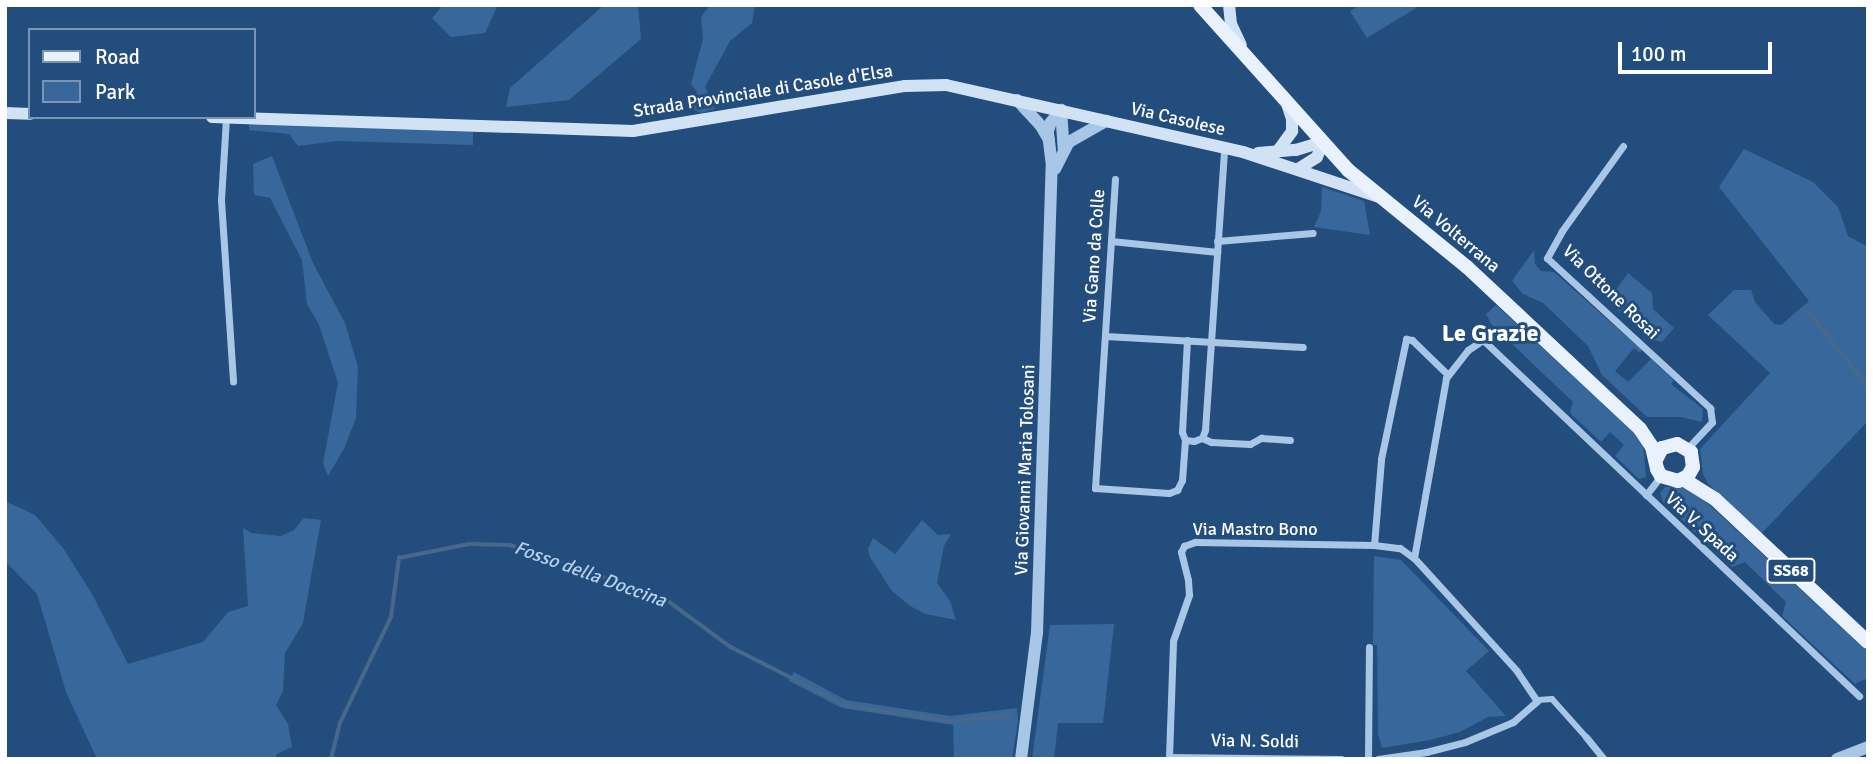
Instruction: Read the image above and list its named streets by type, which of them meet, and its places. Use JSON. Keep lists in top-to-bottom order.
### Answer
{
  "streets": {
    "main road": [
      "Strada Provinciale di Casole d'Elsa",
      "Via Casolese",
      "Via Volterrana",
      "SS68"
    ],
    "street": [
      "Via Gano da Colle",
      "Via Ottone Rosai",
      "Via Giovanni Maria Tolosani",
      "Via V. Spada",
      "Via Mastro Bono",
      "Via N. Soldi"
    ]
  },
  "crossings": [
    ["Strada Provinciale di Casole d'Elsa", "Via Casolese"],
    ["Strada Provinciale di Casole d'Elsa", "Via Giovanni Maria Tolosani"],
    ["Via Casolese", "Via Volterrana"],
    ["Via Volterrana", "Via Ottone Rosai"],
    ["Via Volterrana", "Via V. Spada"],
    ["Via Volterrana", "SS68"],
    ["Via Ottone Rosai", "Via V. Spada"],
    ["Via Ottone Rosai", "SS68"],
    ["Via V. Spada", "SS68"],
    ["Via Mastro Bono", "Via N. Soldi"]
  ],
  "districts": ["Le Grazie"],
  "water": ["Fosso della Doccina"],
  "legend": ["Road", "Park"],
  "scale_bar": "100 m"
}
